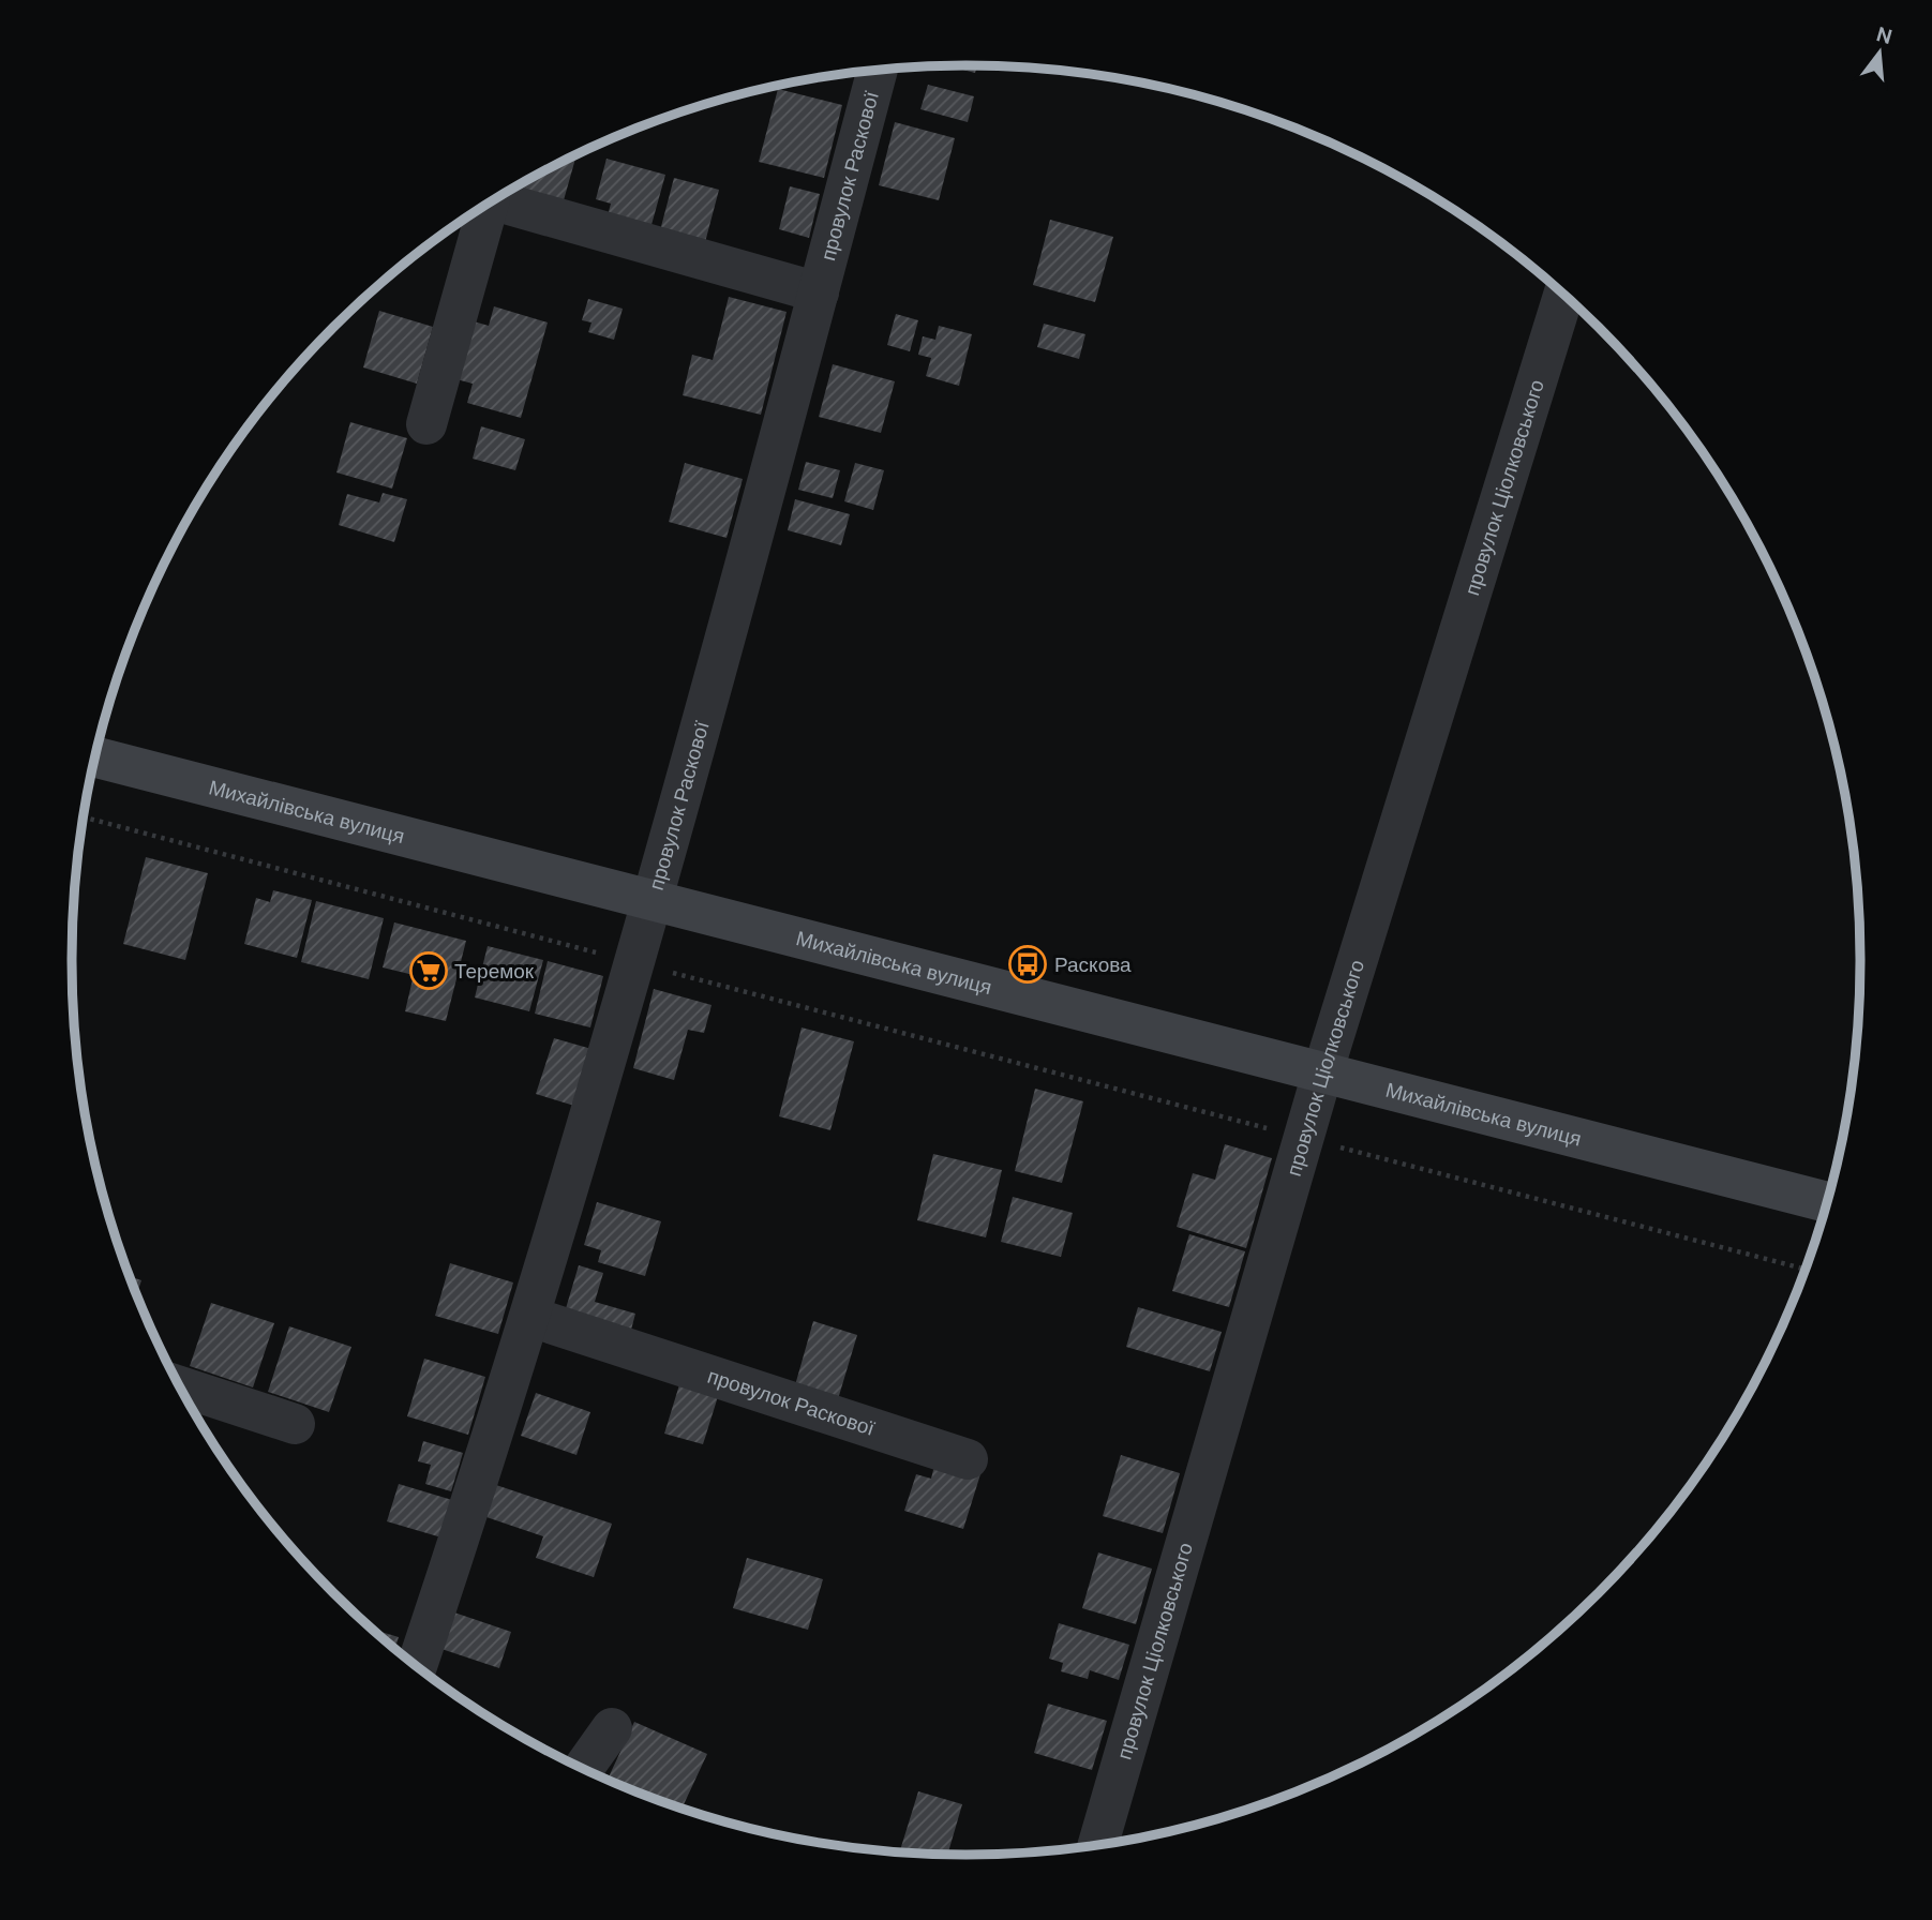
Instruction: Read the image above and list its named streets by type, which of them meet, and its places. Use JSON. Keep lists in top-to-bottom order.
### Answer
{
  "streets": {
    "main road": ["Михайлівська вулиця"],
    "street": ["провулок Раскової", "провулок Ціолковського"]
  },
  "crossings": [
    ["провулок Раскової", "Михайлівська вулиця"],
    ["провулок Ціолковського", "Михайлівська вулиця"]
  ],
  "places": {
    "bus stop": ["Раскова"],
    "supermarket": ["Теремок"]
  },
  "north": "top"
}
